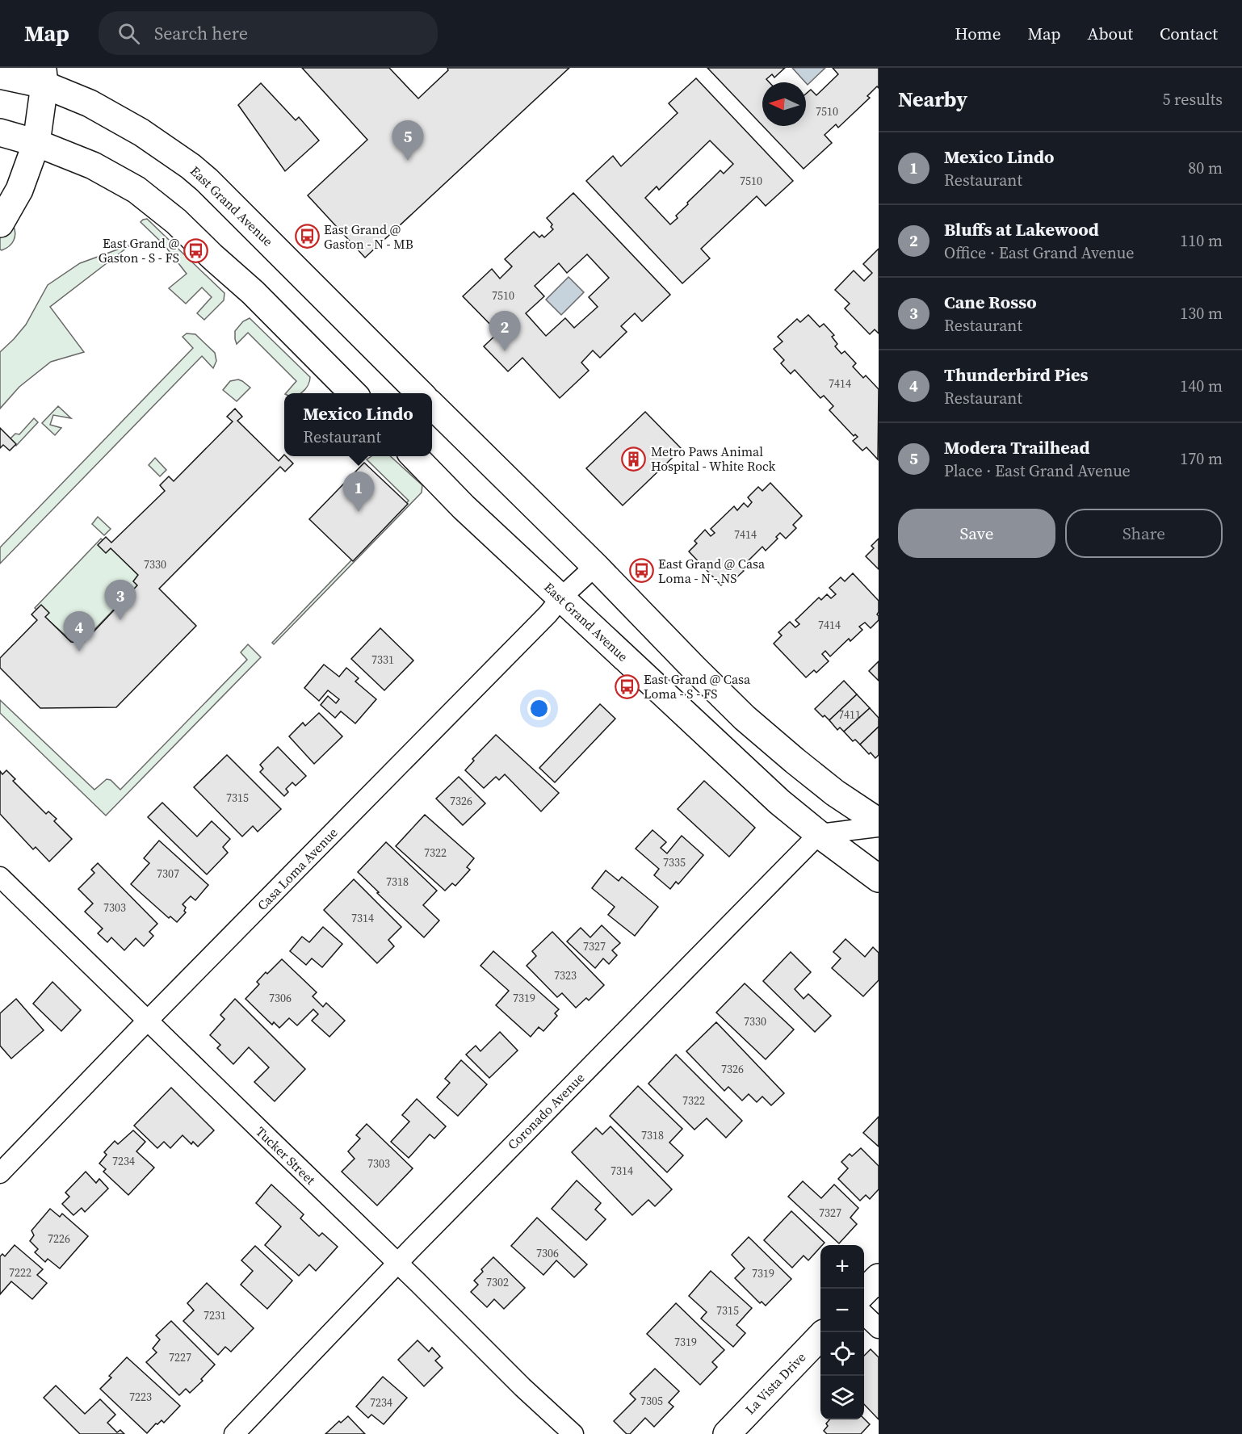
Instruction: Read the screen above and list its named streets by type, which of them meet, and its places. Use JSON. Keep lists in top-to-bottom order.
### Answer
{
  "streets": {
    "main road": ["East Grand Avenue", "La Vista Drive"],
    "street": ["Casa Loma Avenue", "Coronado Avenue", "Tucker Street"]
  },
  "crossings": [
    ["East Grand Avenue", "Casa Loma Avenue"],
    ["East Grand Avenue", "Coronado Avenue"],
    ["Casa Loma Avenue", "Tucker Street"],
    ["Coronado Avenue", "Tucker Street"]
  ],
  "places": {
    "bus stop": [
      "East Grand @ Gaston - N - MB",
      "East Grand @ Gaston - S - FS",
      "East Grand @ Casa Loma - N - NS",
      "East Grand @ Casa Loma - S - FS"
    ],
    "building": ["Metro Paws Animal Hospital - White Rock"]
  },
  "house_numbers": [
    "7510",
    "7510",
    "7510",
    "7414",
    "7414",
    "7330",
    "7414",
    "7331",
    "7411",
    "7315",
    "7326",
    "7322",
    "7335",
    "7307",
    "7318",
    "7303",
    "7314",
    "7327",
    "7323",
    "7306",
    "7319",
    "7330",
    "7326",
    "7322",
    "7318",
    "7234",
    "7303",
    "7314",
    "7327",
    "7226",
    "7306",
    "7222",
    "7319",
    "7302",
    "7315",
    "7231",
    "7319",
    "7227",
    "7223",
    "7305",
    "7234"
  ],
  "north": "left",
  "page": {
    "header": "Map",
    "search": "Search here",
    "nav": [
      "Home",
      "Map",
      "About",
      "Contact"
    ],
    "heading": ["Nearby", "5 results"],
    "pins": [
      "5",
      "2",
      "1",
      "3",
      "4"
    ],
    "list": [
      {
        "mark": "1",
        "name": "Mexico Lindo",
        "note": "Restaurant",
        "value": "80 m"
      },
      {
        "mark": "2",
        "name": "Bluffs at Lakewood",
        "note": "Office · East Grand Avenue",
        "value": "110 m"
      },
      {
        "mark": "3",
        "name": "Cane Rosso",
        "note": "Restaurant",
        "value": "130 m"
      },
      {
        "mark": "4",
        "name": "Thunderbird Pies",
        "note": "Restaurant",
        "value": "140 m"
      },
      {
        "mark": "5",
        "name": "Modera Trailhead",
        "note": "Place · East Grand Avenue",
        "value": "170 m"
      }
    ],
    "popup": ["Mexico Lindo", "Restaurant"],
    "buttons": ["Save", "Share"],
    "map_buttons": ["+", "−"]
  }
}
